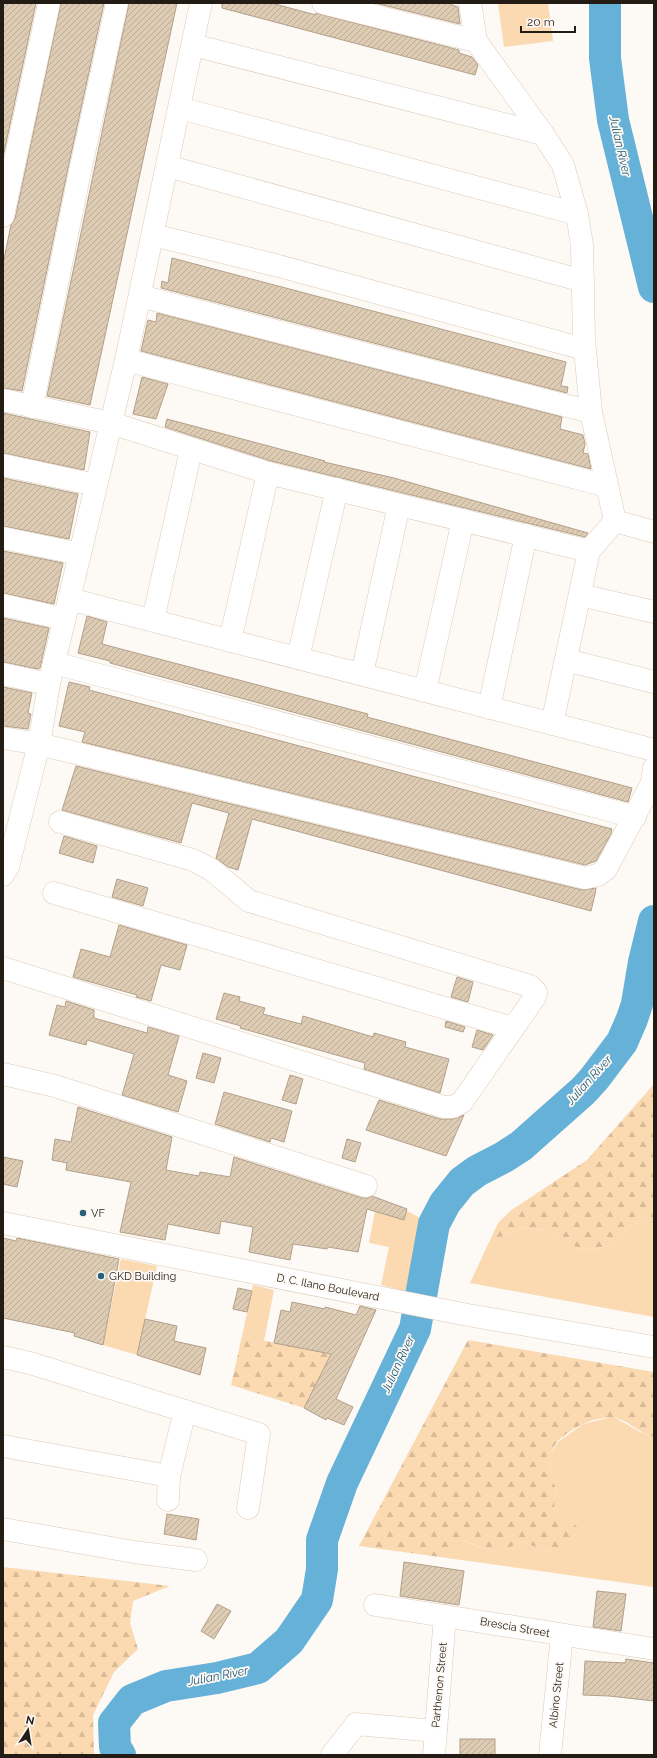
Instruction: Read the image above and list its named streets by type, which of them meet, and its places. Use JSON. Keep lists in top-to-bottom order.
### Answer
{
  "streets": {
    "street": [
      "D. C. Ilano Boulevard",
      "Brescia Street",
      "Parthenon Street",
      "Albino Street"
    ]
  },
  "crossings": [
    ["Brescia Street", "Parthenon Street"],
    ["Brescia Street", "Albino Street"]
  ],
  "water": ["Julian River"],
  "places": ["VF", "GKD Building"],
  "scale_bar": "20 m",
  "north": "top"
}
